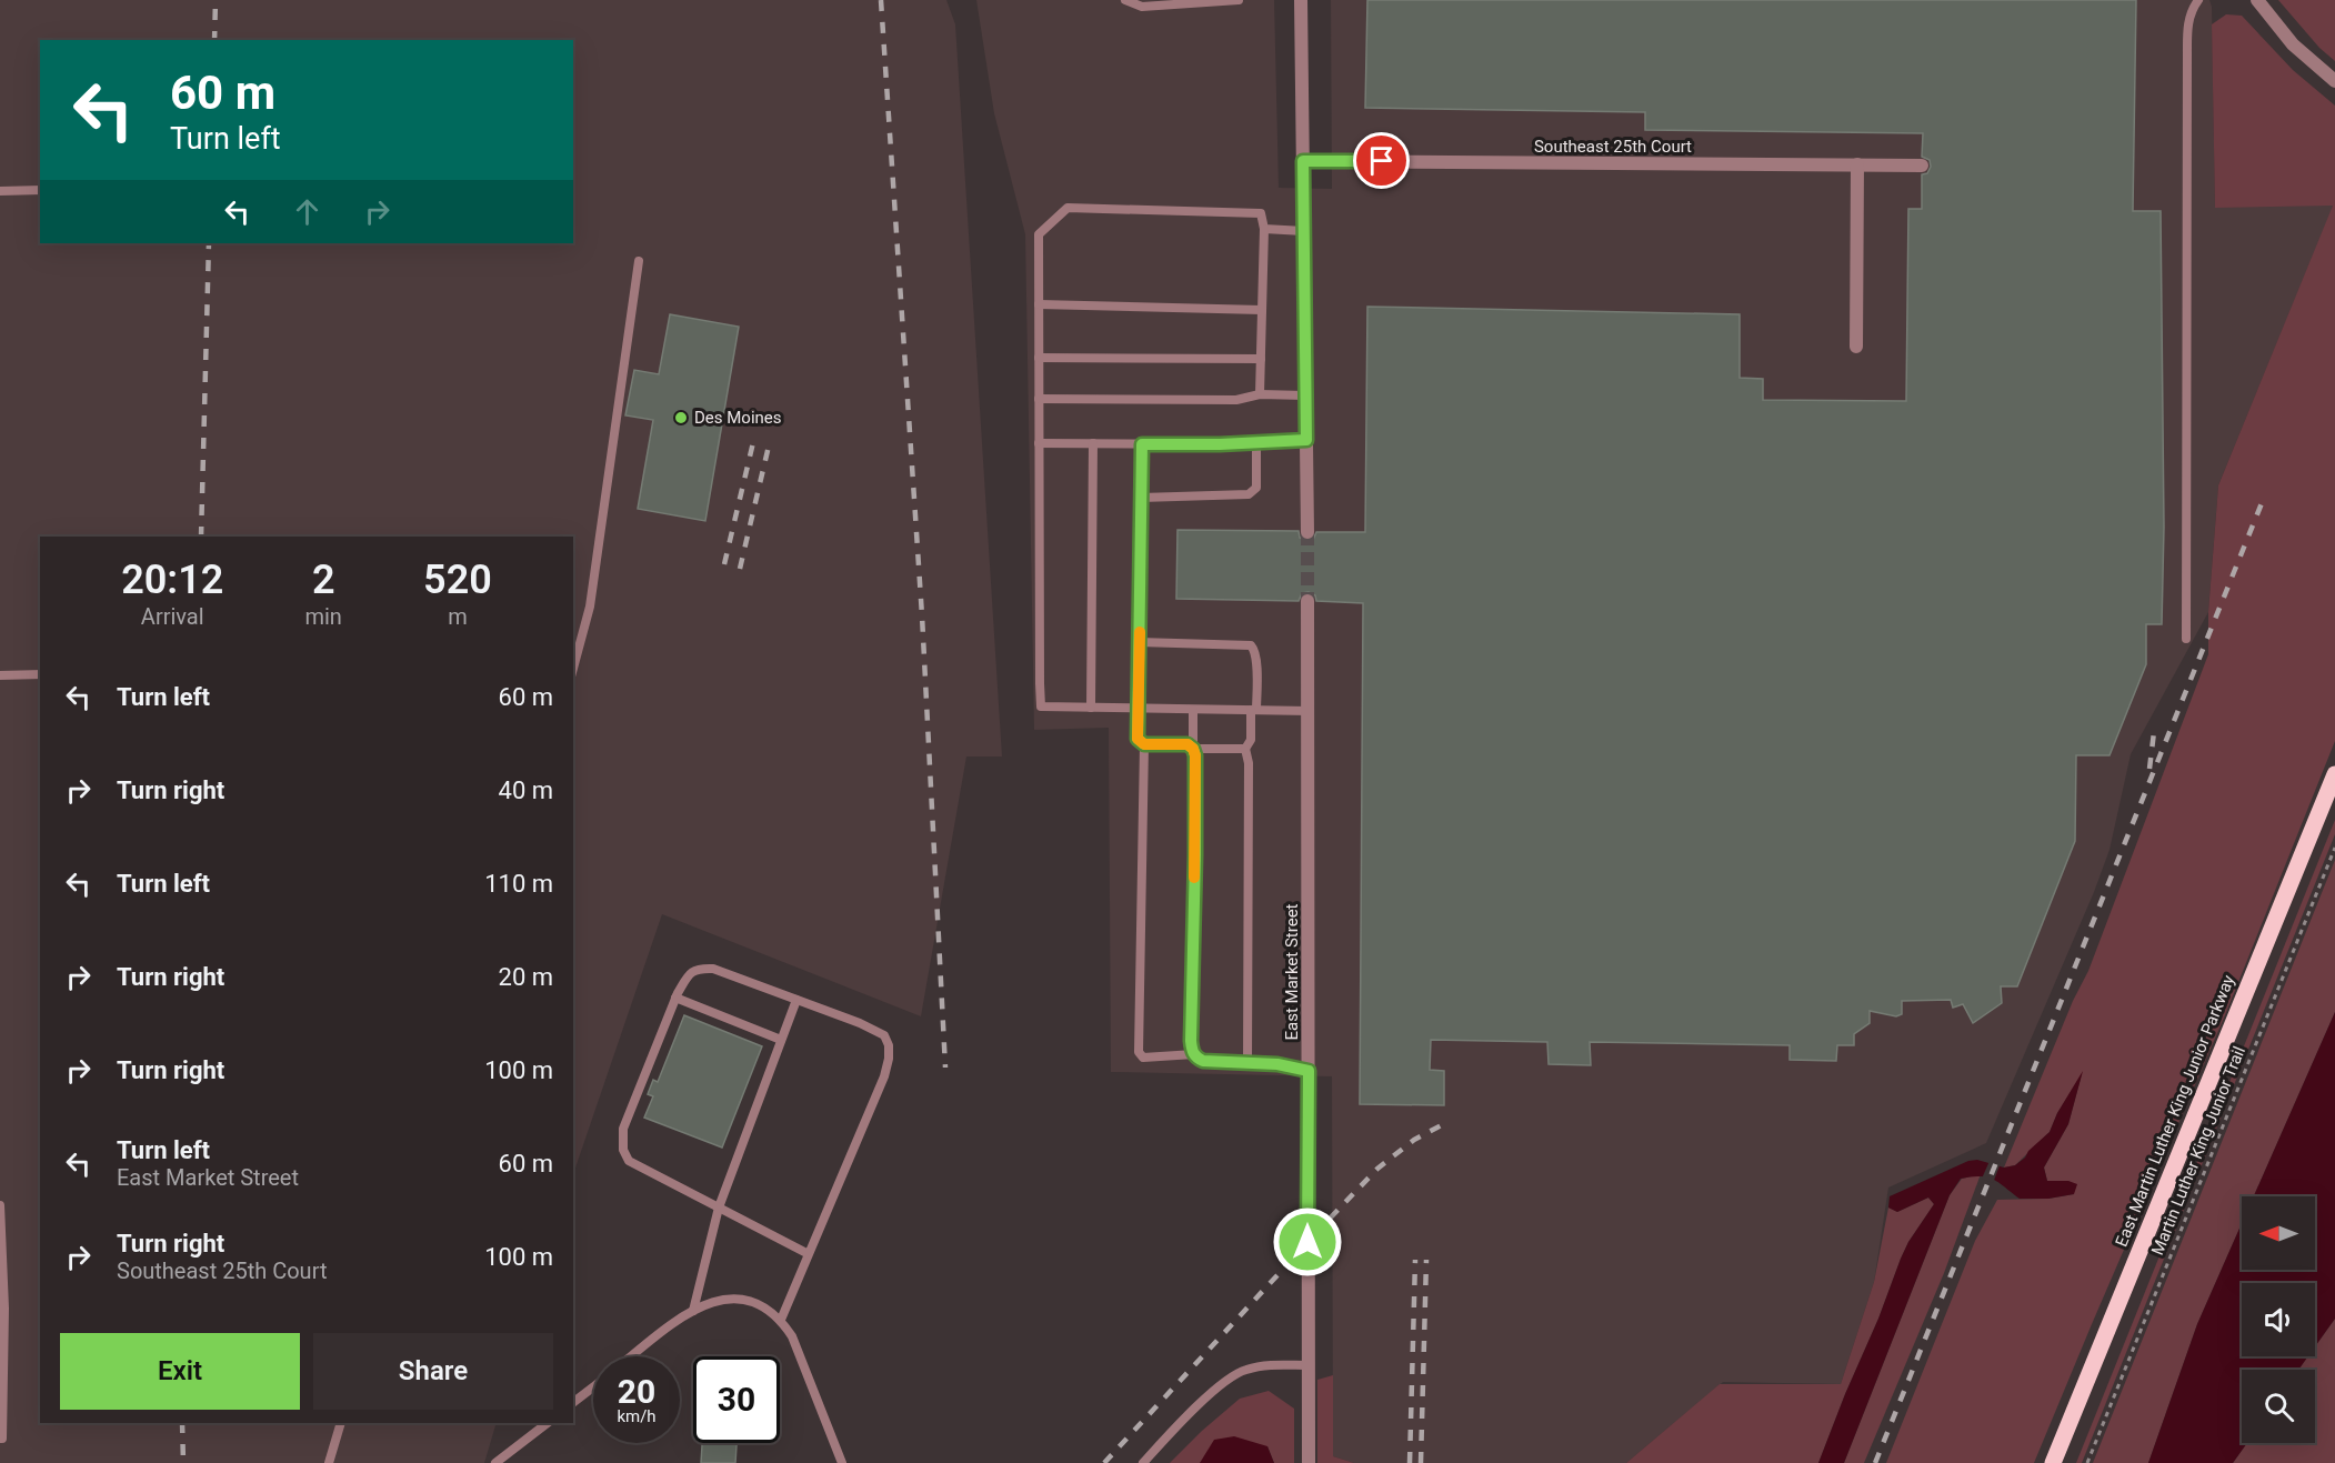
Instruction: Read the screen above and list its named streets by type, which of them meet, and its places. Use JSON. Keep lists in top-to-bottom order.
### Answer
{
  "streets": {
    "main road": ["East Martin Luther King Junior Parkway"],
    "street": ["Southeast 25th Court", "East Market Street"],
    "path": ["Martin Luther King Junior Trail"]
  },
  "places": ["Des Moines"],
  "north": "left",
  "page": {
    "turn": ["60 m", "Turn left"],
    "eta": [
      "20:12",
      "Arrival",
      "2",
      "min",
      "520",
      "m"
    ],
    "list": [
      {
        "name": "Turn left",
        "value": "60 m"
      },
      {
        "name": "Turn right",
        "value": "40 m"
      },
      {
        "name": "Turn left",
        "value": "110 m"
      },
      {
        "name": "Turn right",
        "value": "20 m"
      },
      {
        "name": "Turn right",
        "value": "100 m"
      },
      {
        "name": "Turn left",
        "note": "East Market Street",
        "value": "60 m"
      },
      {
        "name": "Turn right",
        "note": "Southeast 25th Court",
        "value": "100 m"
      }
    ],
    "buttons": ["Exit", "Share"],
    "speed": "20 km/h",
    "limit": "30"
  }
}
